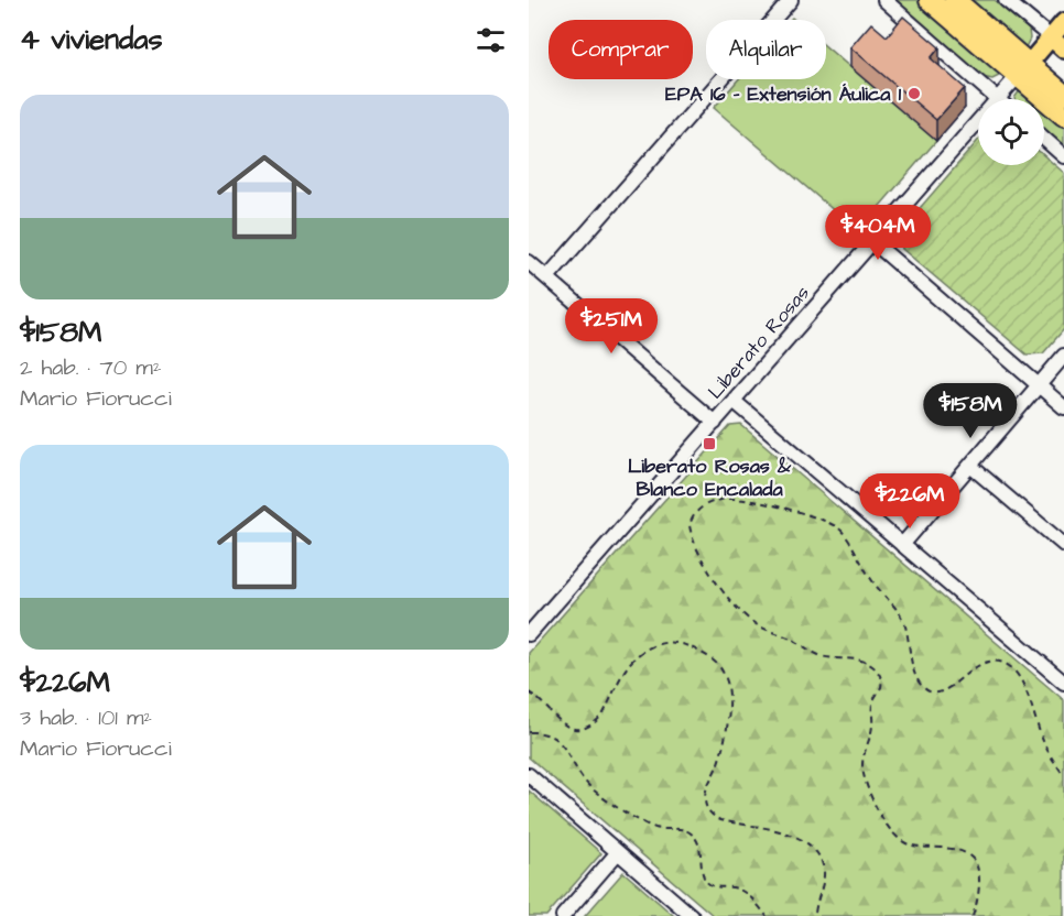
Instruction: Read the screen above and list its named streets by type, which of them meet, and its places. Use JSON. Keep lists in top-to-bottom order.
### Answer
{
  "streets": {
    "street": ["Liberato Rosas"]
  },
  "places": {
    "other": ["EPA 16 - Extensión Áulica 1"],
    "transit": ["Liberato Rosas & Blanco Encalada"]
  },
  "page": {
    "heading": "4 viviendas",
    "chip": ["Comprar", "Alquilar"],
    "list": [
      {
        "name": "$158M",
        "note": "2 hab. · 70 m² · Mario Fiorucci"
      },
      {
        "name": "$226M",
        "note": "3 hab. · 101 m² · Mario Fiorucci"
      }
    ],
    "price": [
      "$404M",
      "$251M",
      "$158M",
      "$226M"
    ]
  }
}
